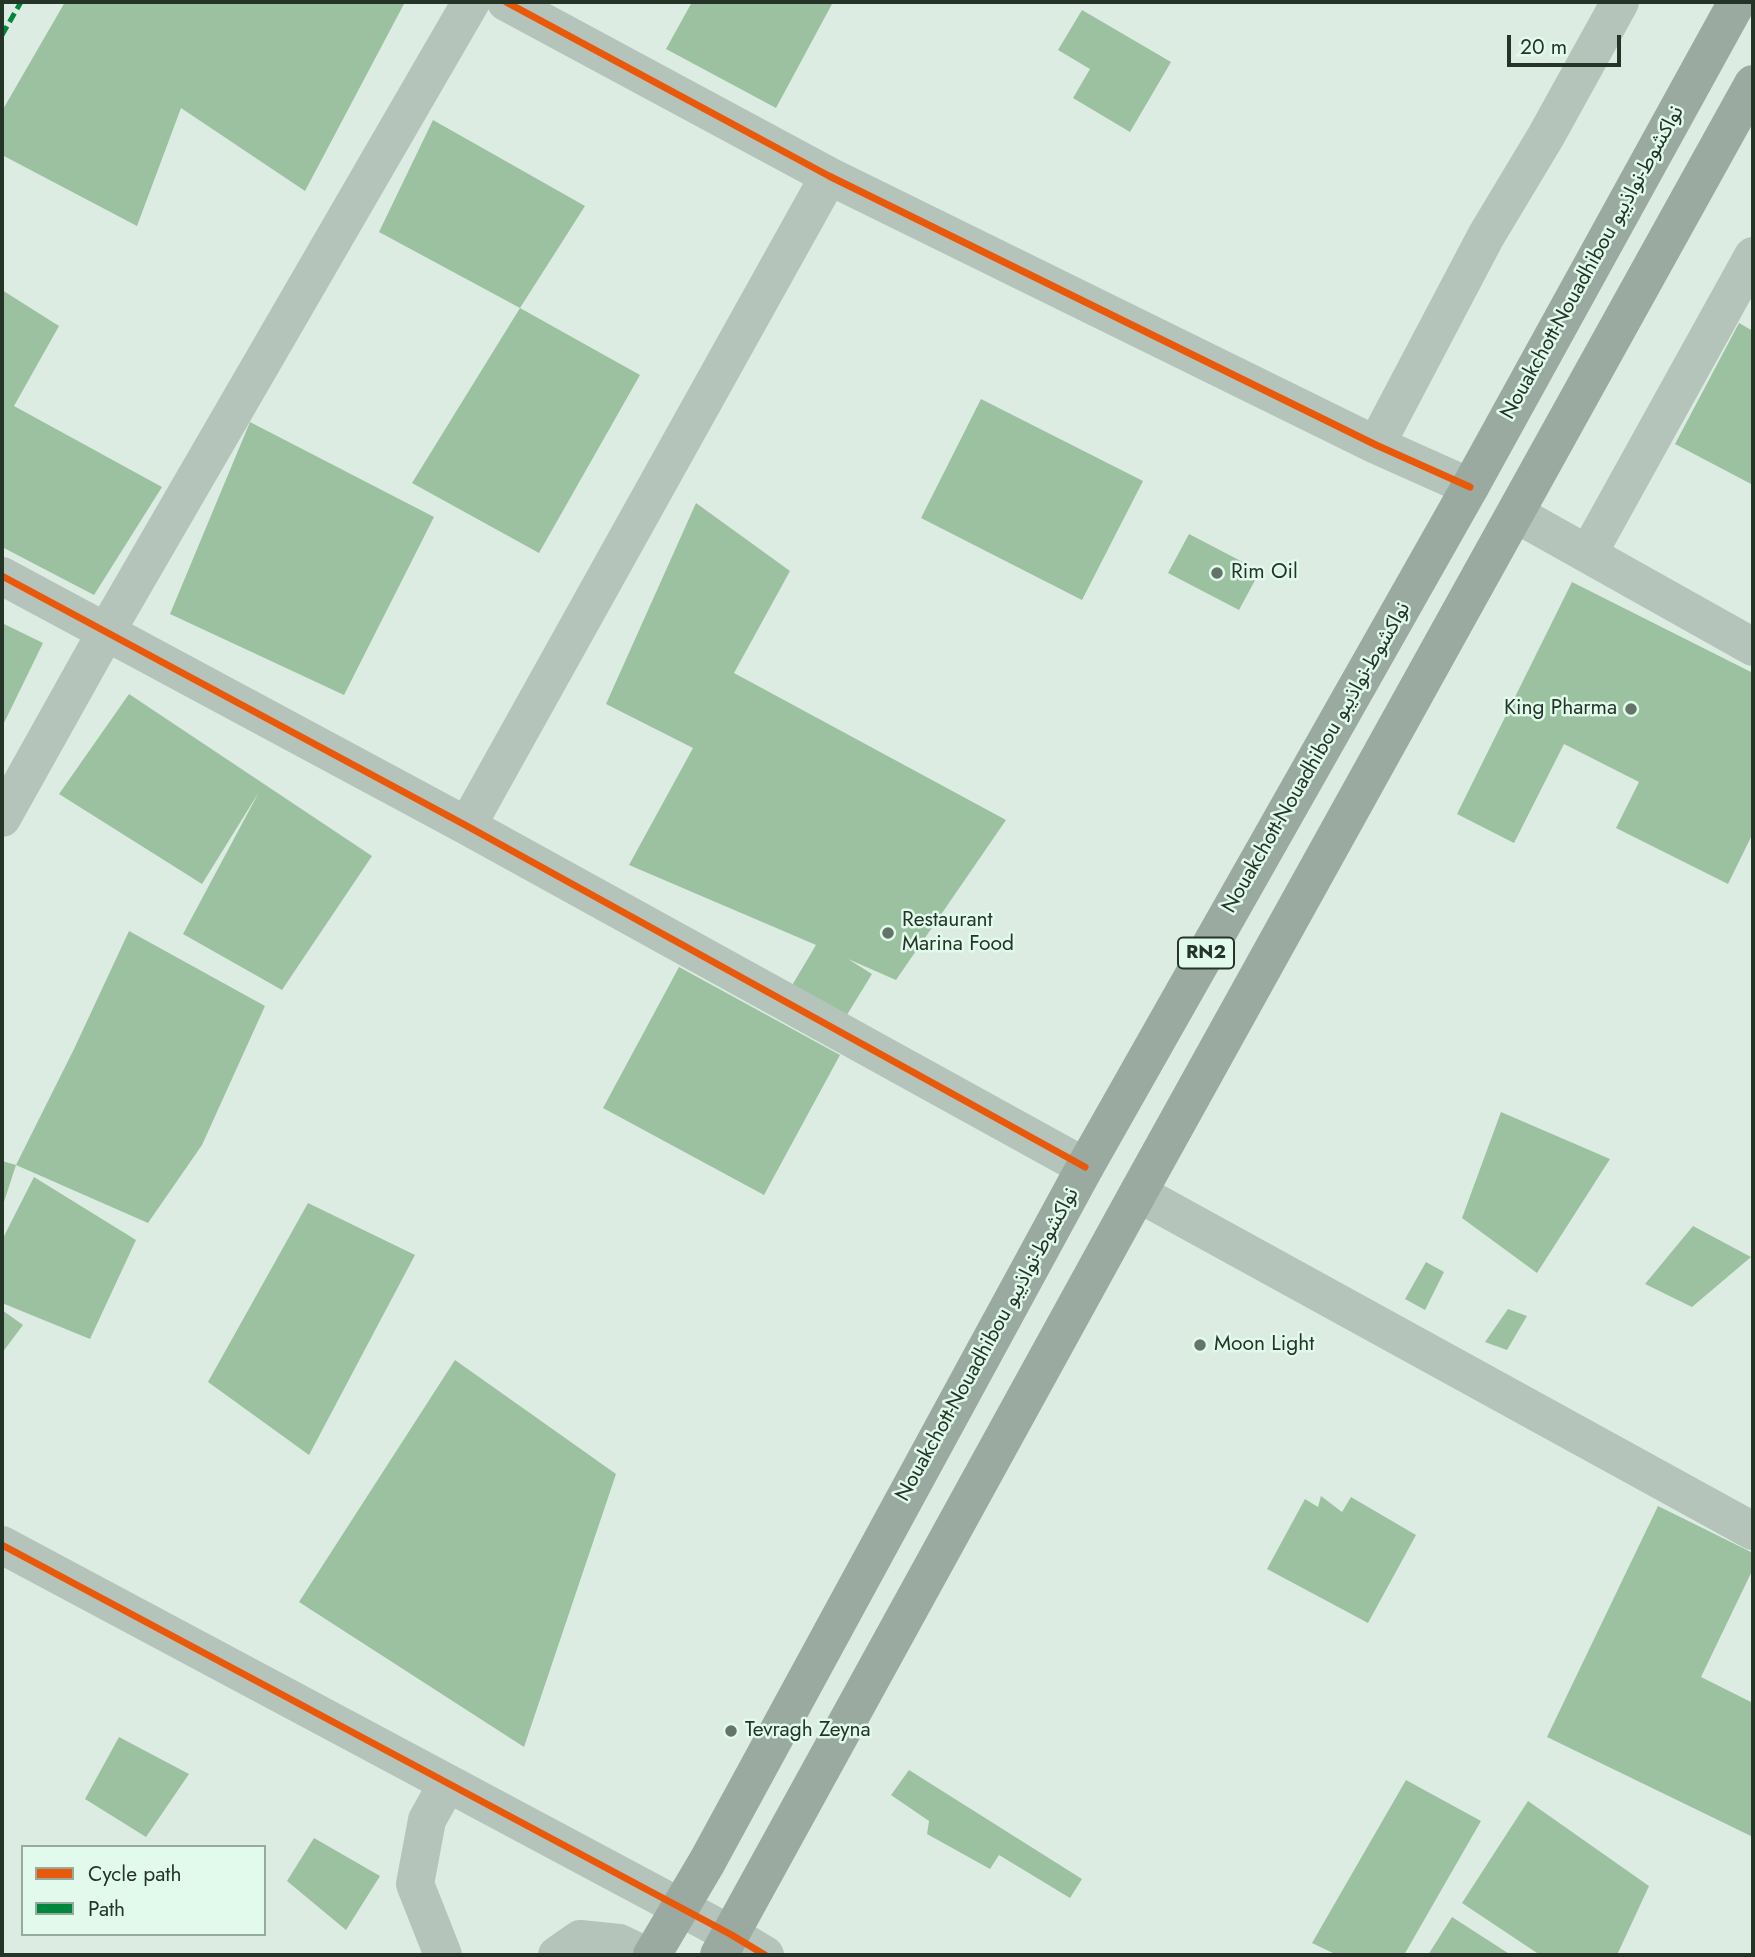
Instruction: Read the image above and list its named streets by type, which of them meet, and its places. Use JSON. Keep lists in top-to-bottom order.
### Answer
{
  "streets": {
    "highway": ["Nouakchott-Nouadhibou نواكشوط-نواذيبو", "RN2"]
  },
  "places": [
    "Rim Oil",
    "King Pharma",
    "Restaurant Marina Food",
    "Moon Light",
    "Tevragh Zeyna"
  ],
  "legend": ["Cycle path", "Path"],
  "scale_bar": "20 m"
}
